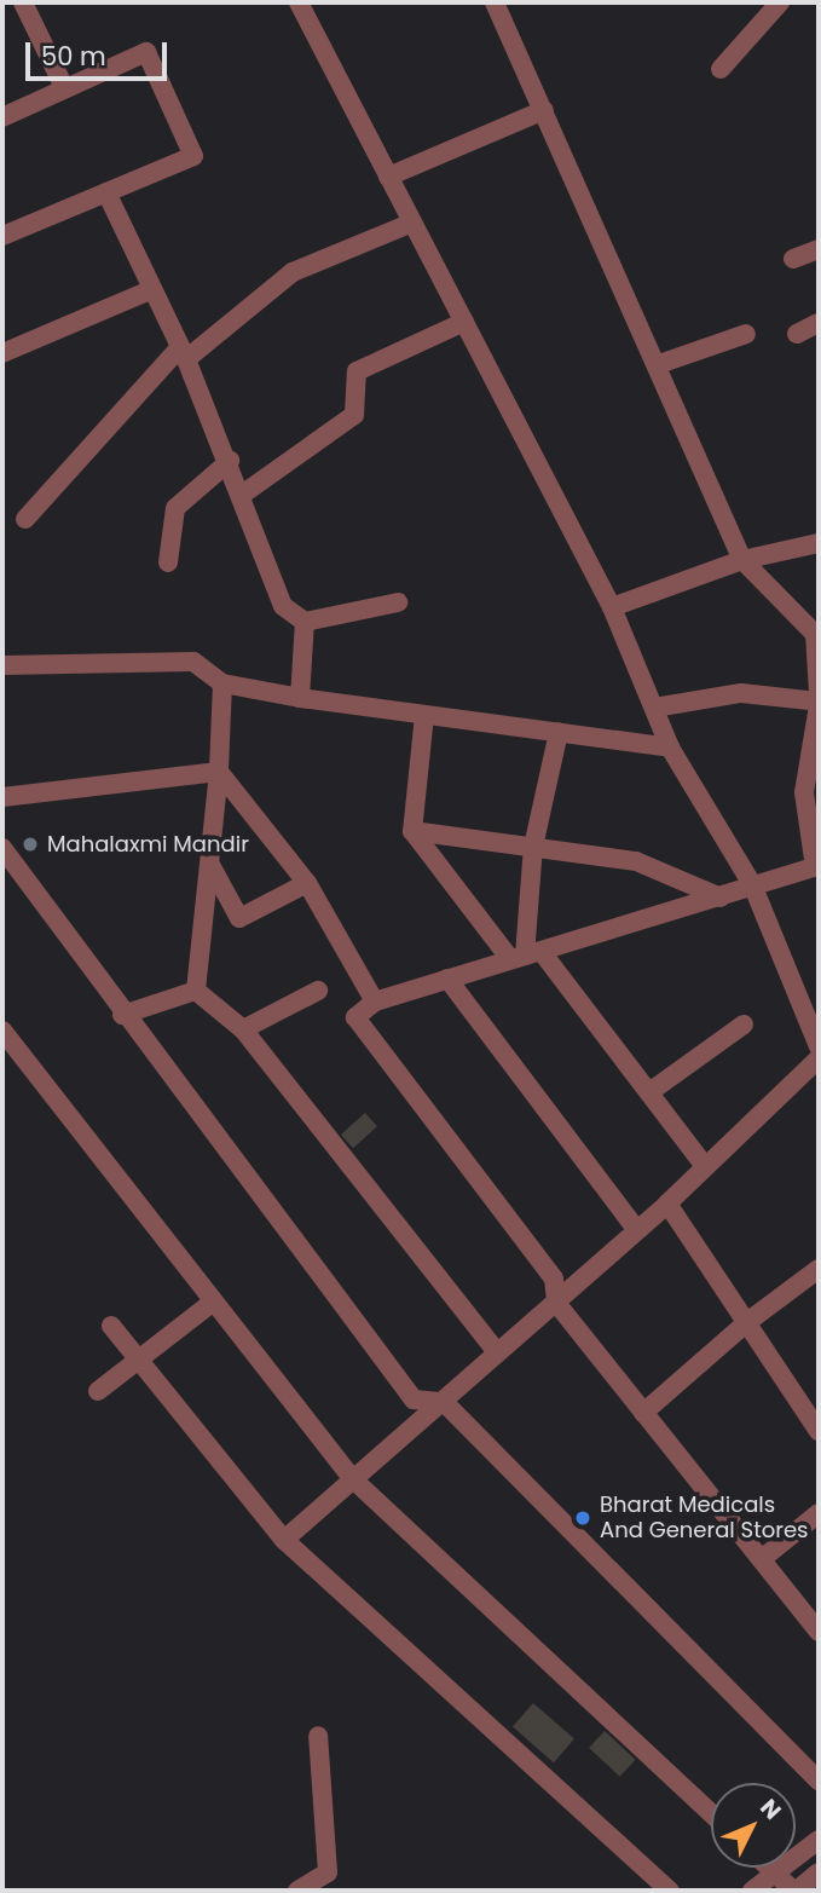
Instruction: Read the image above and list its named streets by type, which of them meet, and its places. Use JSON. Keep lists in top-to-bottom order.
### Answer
{
  "places": ["Mahalaxmi Mandir", "Bharat Medicals And General Stores"],
  "scale_bar": "50 m",
  "north": "top right"
}
